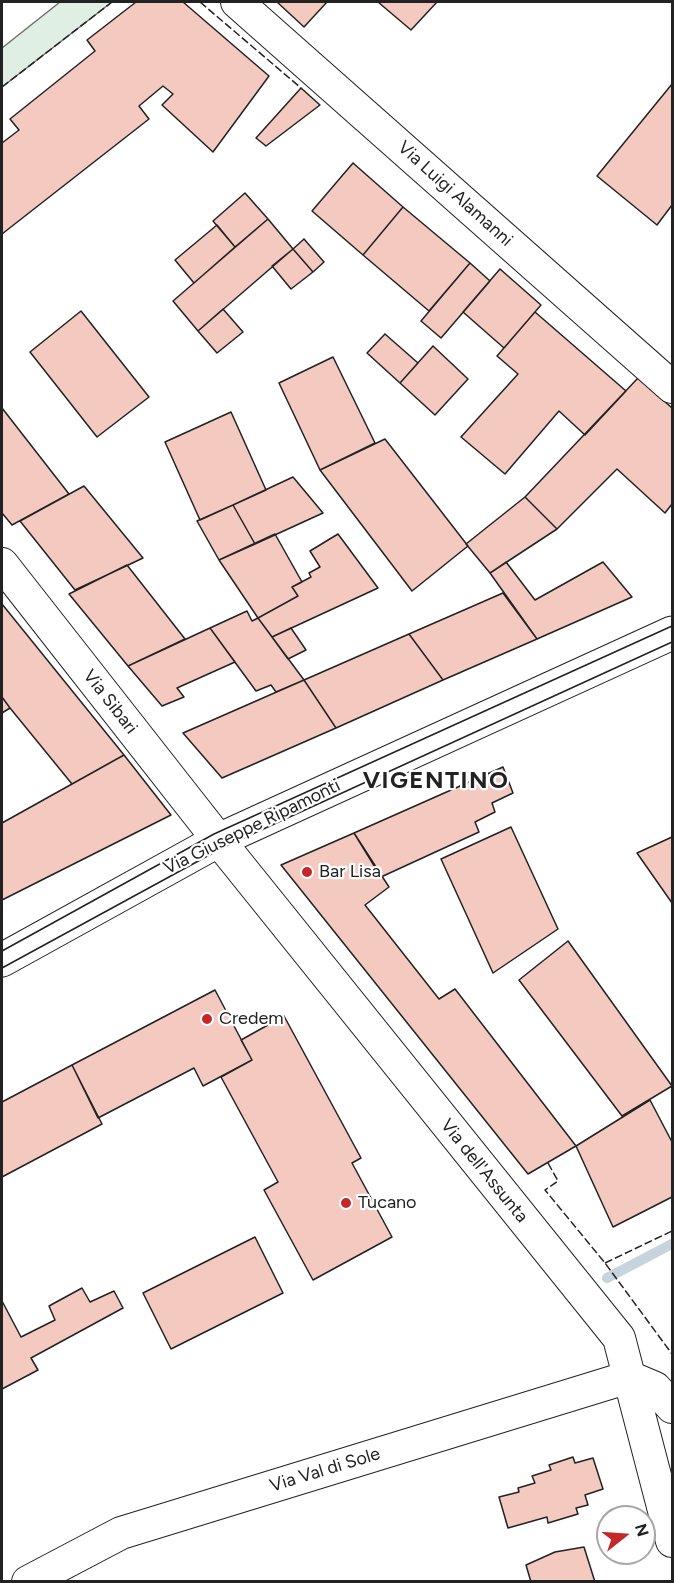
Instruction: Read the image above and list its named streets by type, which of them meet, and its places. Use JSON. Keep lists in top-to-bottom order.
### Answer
{
  "streets": {
    "street": [
      "Via Luigi Alamanni",
      "Via Sibari",
      "Via Giuseppe Ripamonti",
      "Via dell'Assunta",
      "Via Val di Sole"
    ]
  },
  "crossings": [
    ["Via Sibari", "Via Giuseppe Ripamonti"],
    ["Via Sibari", "Via dell'Assunta"],
    ["Via Giuseppe Ripamonti", "Via dell'Assunta"],
    ["Via dell'Assunta", "Via Val di Sole"]
  ],
  "districts": ["VIGENTINO"],
  "places": ["Bar Lisa", "Credem", "Tucano"],
  "north": "right"
}
